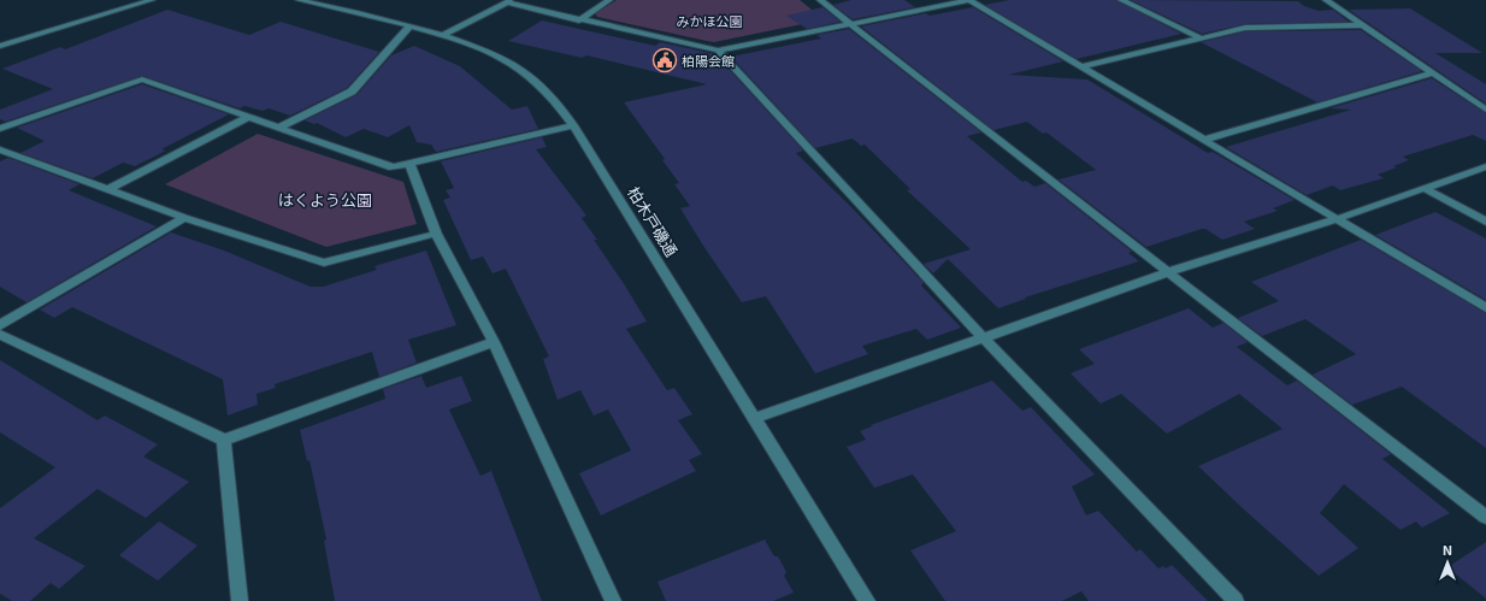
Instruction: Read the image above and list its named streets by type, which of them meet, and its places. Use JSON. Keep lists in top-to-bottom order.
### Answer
{
  "streets": {
    "street": ["柏木戸磯通"]
  },
  "parks": ["みかほ公園", "はくよう公園"],
  "places": {
    "public building": ["柏陽会館"]
  },
  "north": "top"
}
